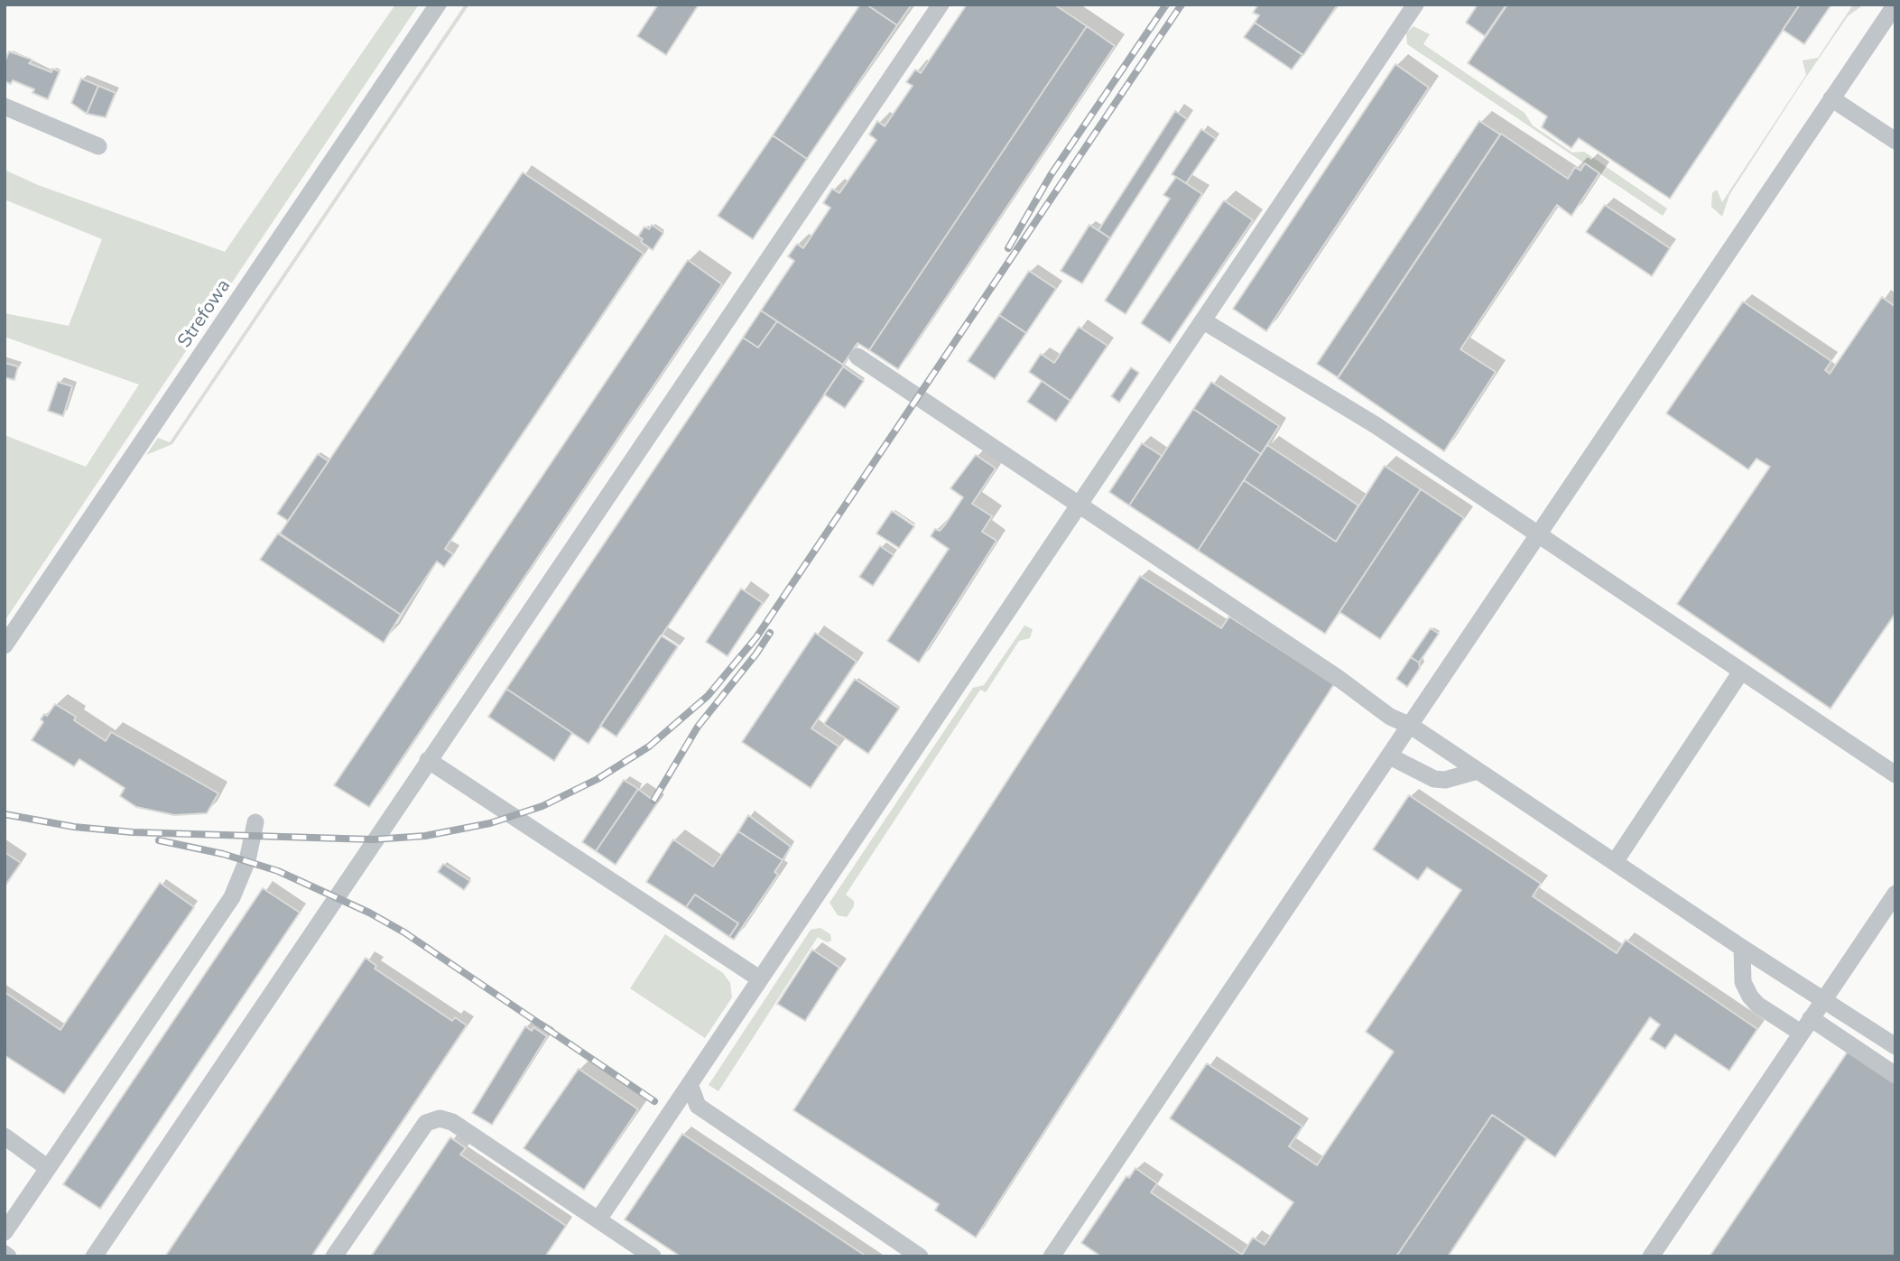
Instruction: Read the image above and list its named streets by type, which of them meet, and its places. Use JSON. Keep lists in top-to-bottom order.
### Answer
{
  "streets": {
    "street": ["Strefowa"]
  }
}
